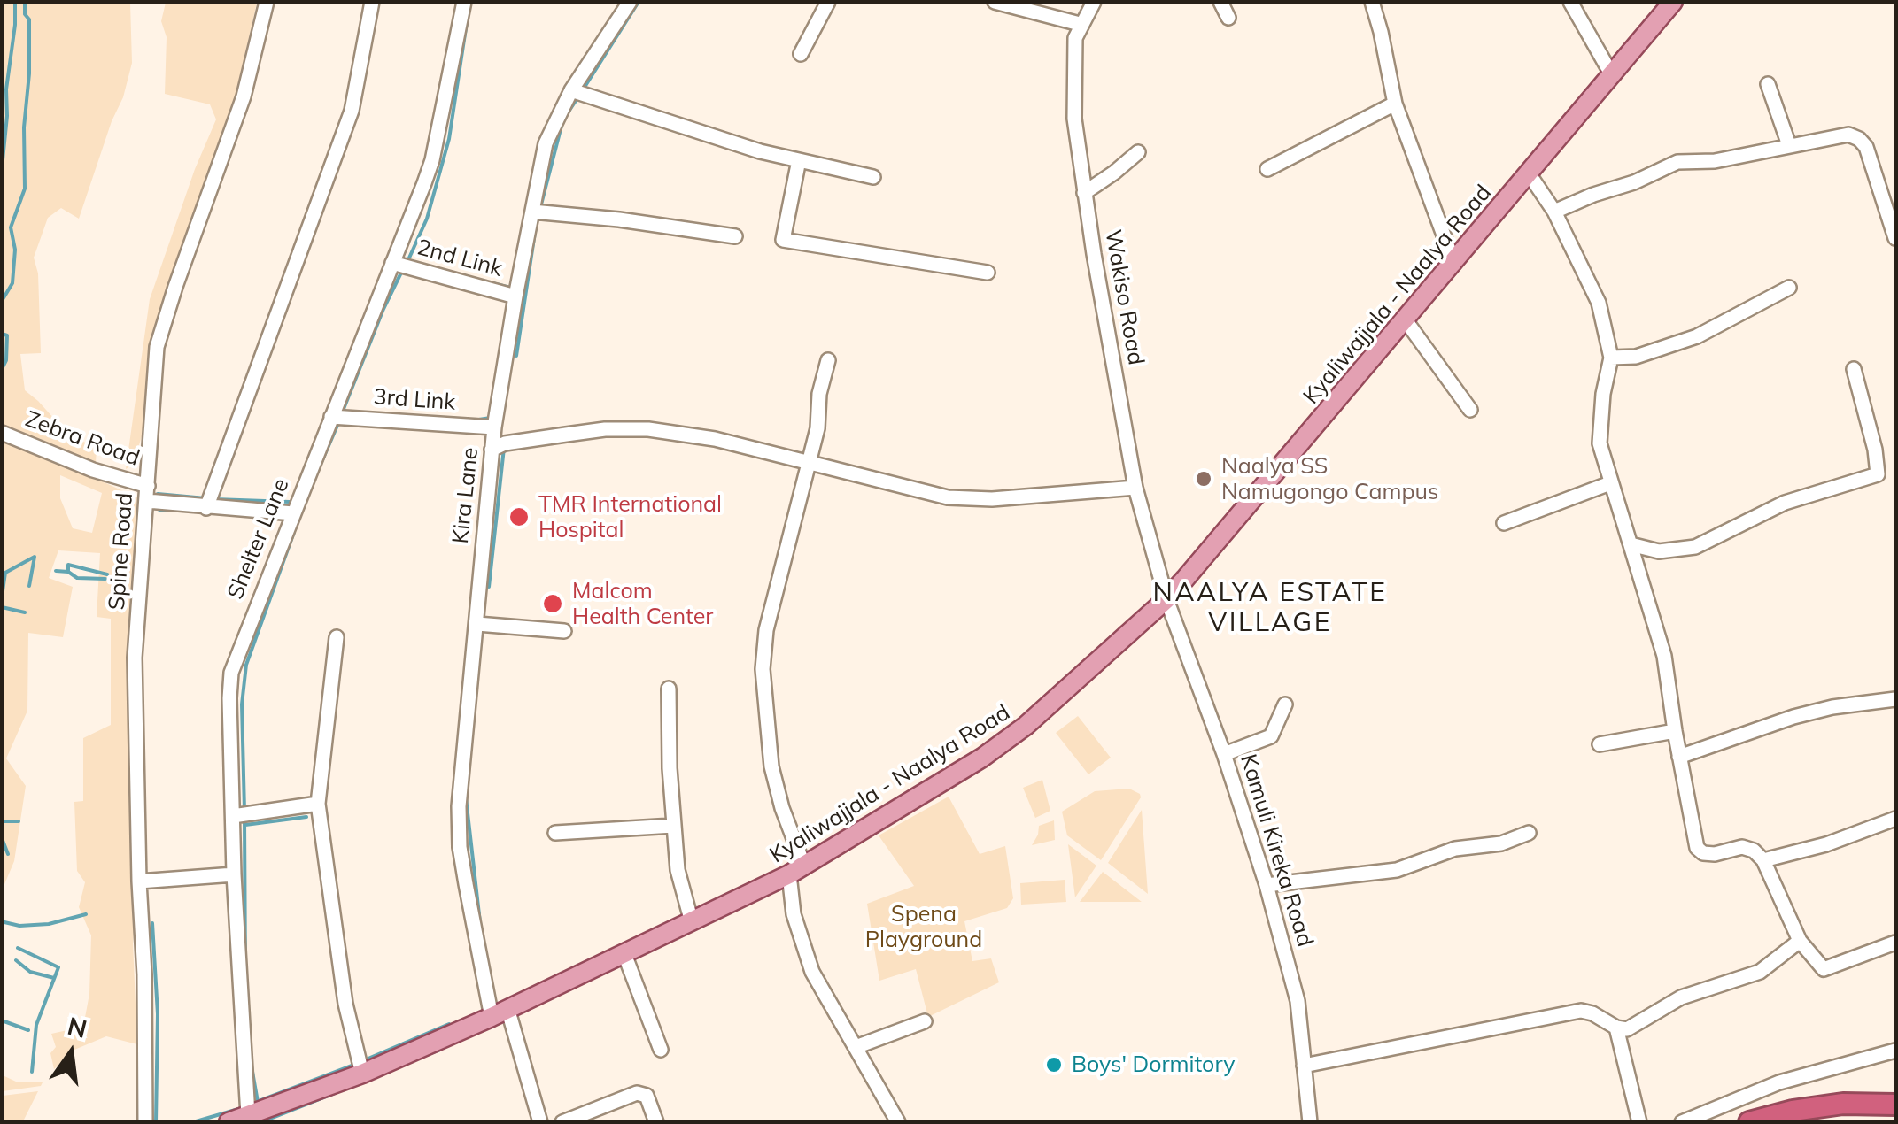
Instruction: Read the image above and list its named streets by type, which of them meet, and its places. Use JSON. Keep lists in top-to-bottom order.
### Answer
{
  "streets": {
    "main road": ["Kyaliwajjala - Naalya Road"],
    "street": [
      "2nd Link",
      "Wakiso Road",
      "3rd Link",
      "Zebra Road",
      "Kira Lane",
      "Shelter Lane",
      "Spine Road",
      "Kamuli Kireka Road"
    ]
  },
  "crossings": [
    ["2nd Link", "Kira Lane"],
    ["2nd Link", "Shelter Lane"],
    ["Kyaliwajjala - Naalya Road", "Wakiso Road"],
    ["Kyaliwajjala - Naalya Road", "Kira Lane"],
    ["Kyaliwajjala - Naalya Road", "Shelter Lane"],
    ["Kyaliwajjala - Naalya Road", "Kamuli Kireka Road"],
    ["Wakiso Road", "Kamuli Kireka Road"],
    ["3rd Link", "Kira Lane"],
    ["3rd Link", "Shelter Lane"],
    ["Zebra Road", "Spine Road"]
  ],
  "districts": ["NAALYA ESTATE VILLAGE"],
  "parks": ["Spena Playground"],
  "places": [
    "Naalya SS Namugongo Campus",
    "TMR International Hospital",
    "Malcom Health Center",
    "Boys' Dormitory"
  ],
  "north": "top"
}
